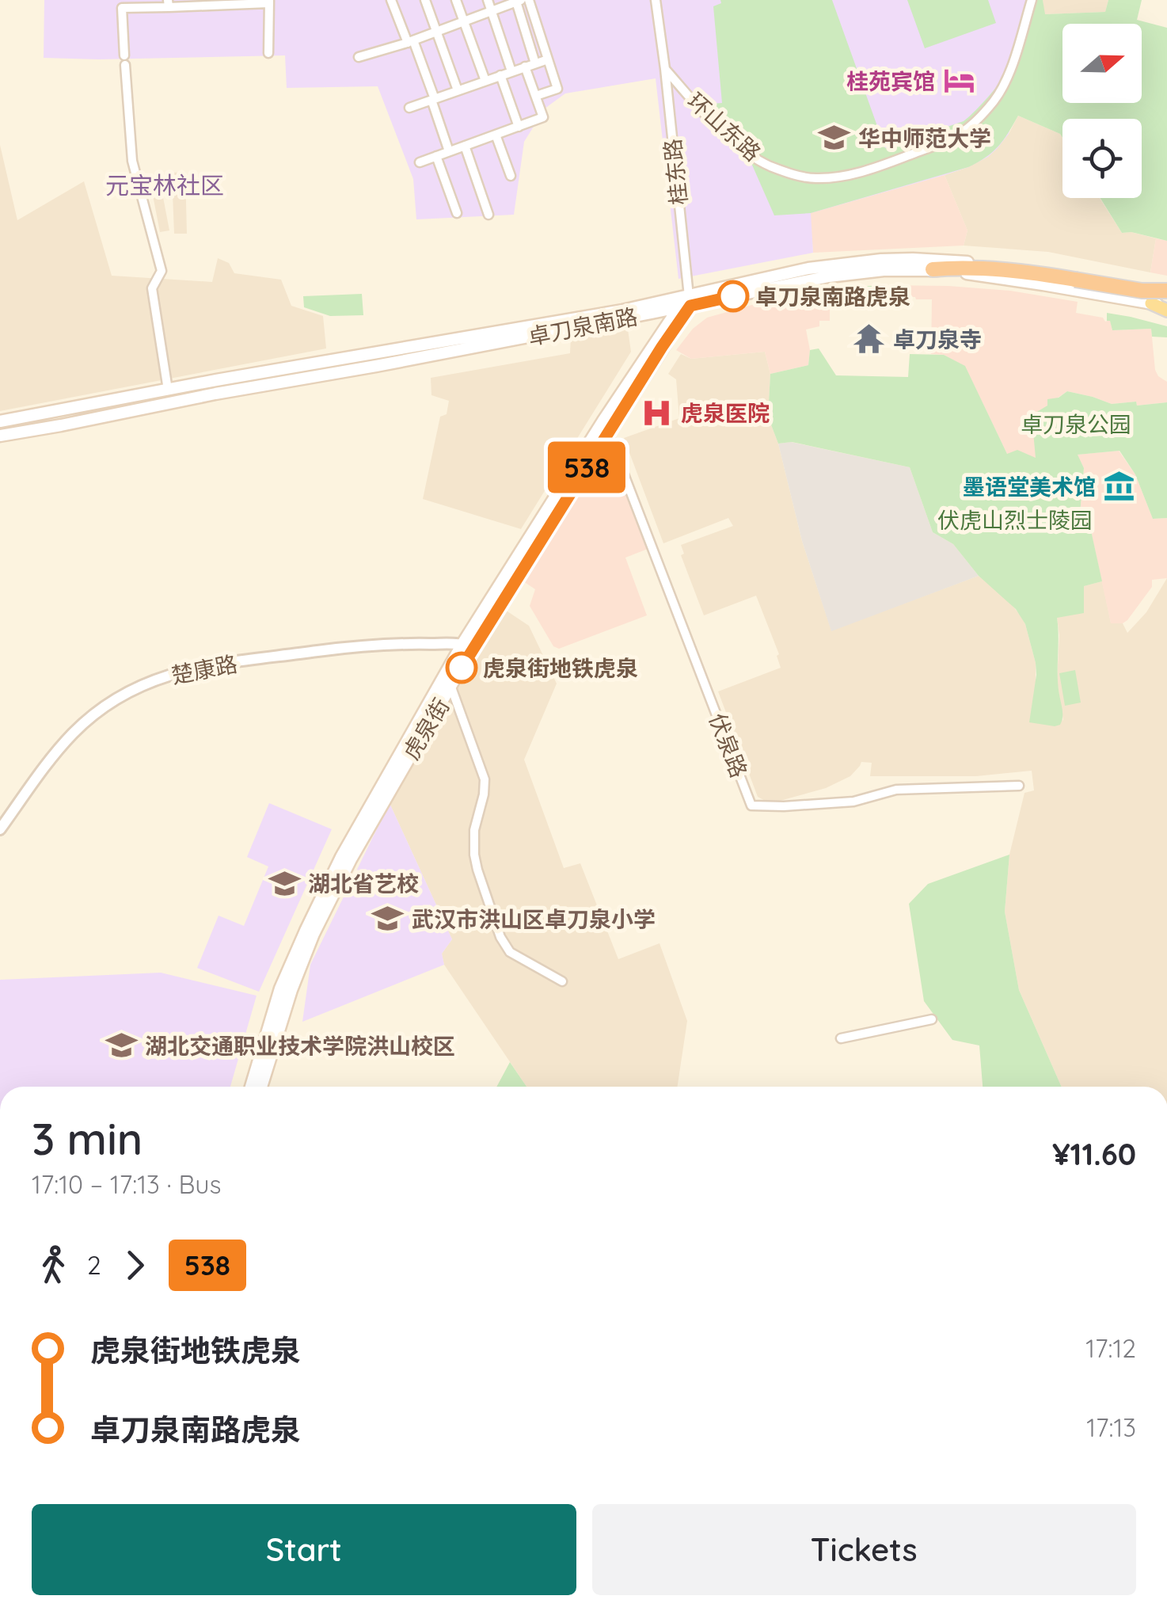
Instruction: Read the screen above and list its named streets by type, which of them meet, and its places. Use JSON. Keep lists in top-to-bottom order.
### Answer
{
  "streets": {
    "main road": ["卓刀泉南路", "虎泉街"],
    "street": [
      "环山东路",
      "桂东路",
      "楚康路",
      "伏泉路"
    ]
  },
  "crossings": [
    ["环山东路", "桂东路"],
    ["桂东路", "卓刀泉南路"],
    ["桂东路", "虎泉街"],
    ["卓刀泉南路", "虎泉街"],
    ["楚康路", "虎泉街"],
    ["虎泉街", "伏泉路"]
  ],
  "districts": ["元宝林社区"],
  "parks": ["卓刀泉公园", "伏虎山烈士陵园"],
  "places": {
    "hotel": ["桂苑宾馆"],
    "school or university": [
      "华中师范大学",
      "湖北省艺校",
      "武汉市洪山区卓刀泉小学",
      "湖北交通职业技术学院洪山校区"
    ],
    "other": ["卓刀泉南路虎泉", "虎泉街地铁虎泉"],
    "temple": ["卓刀泉寺"],
    "hospital": ["虎泉医院"],
    "museum": ["墨语堂美术馆"]
  },
  "lines": ["bus line 538"],
  "north": "right",
  "page": {
    "on_map": "538",
    "heading": ["3 min", "17:10 – 17:13 · Bus", "¥11.60"],
    "legs": ["2", "538"],
    "list": [
      {
        "name": "虎泉街地铁虎泉",
        "value": "17:12"
      },
      {
        "name": "卓刀泉南路虎泉",
        "value": "17:13"
      }
    ],
    "buttons": ["Start", "Tickets"]
  }
}
